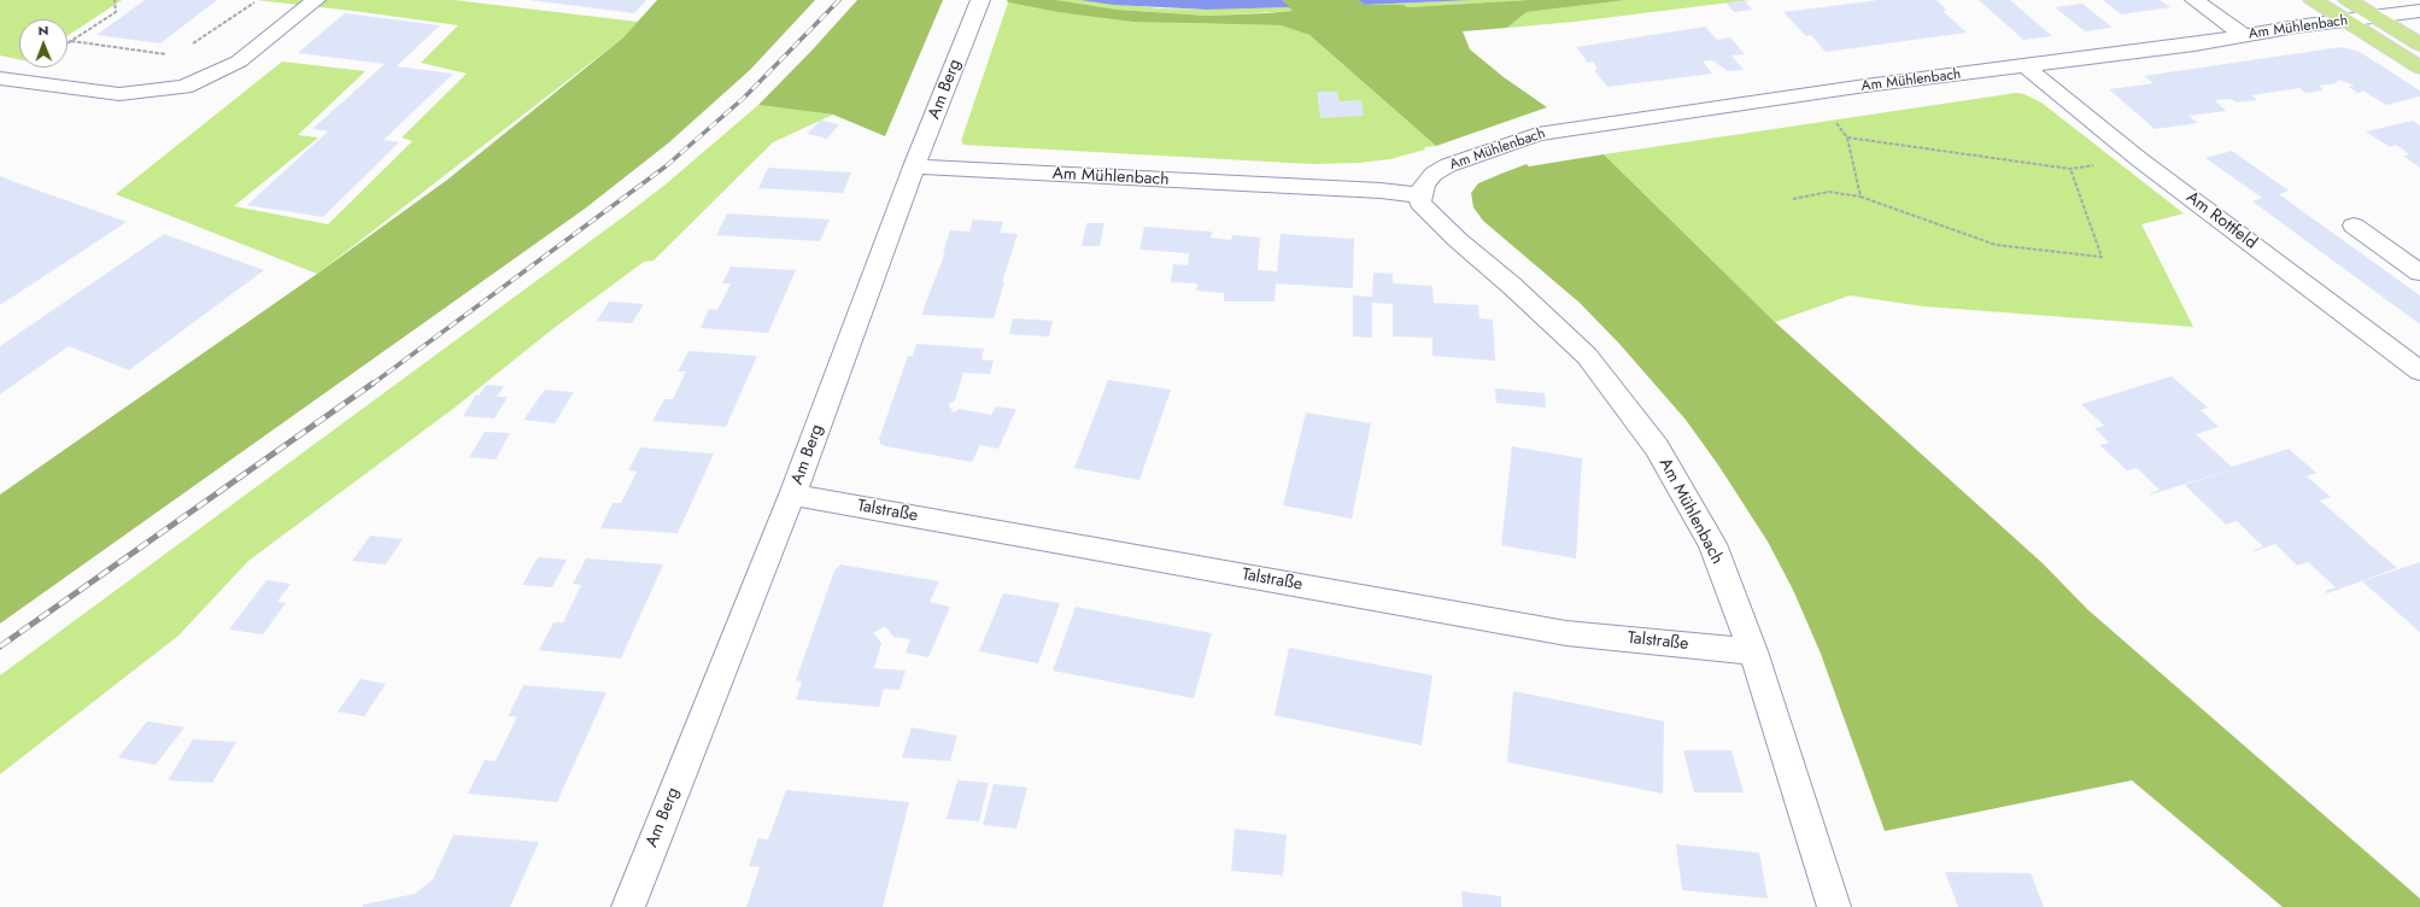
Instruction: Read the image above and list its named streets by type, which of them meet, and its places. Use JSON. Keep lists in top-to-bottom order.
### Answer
{
  "streets": {
    "street": [
      "Am Mühlenbach",
      "Am Berg",
      "Am Rottfeld",
      "Talstraße"
    ]
  },
  "crossings": [
    ["Am Mühlenbach", "Am Berg"],
    ["Am Mühlenbach", "Am Rottfeld"],
    ["Am Mühlenbach", "Talstraße"],
    ["Am Berg", "Talstraße"]
  ],
  "north": "top"
}
